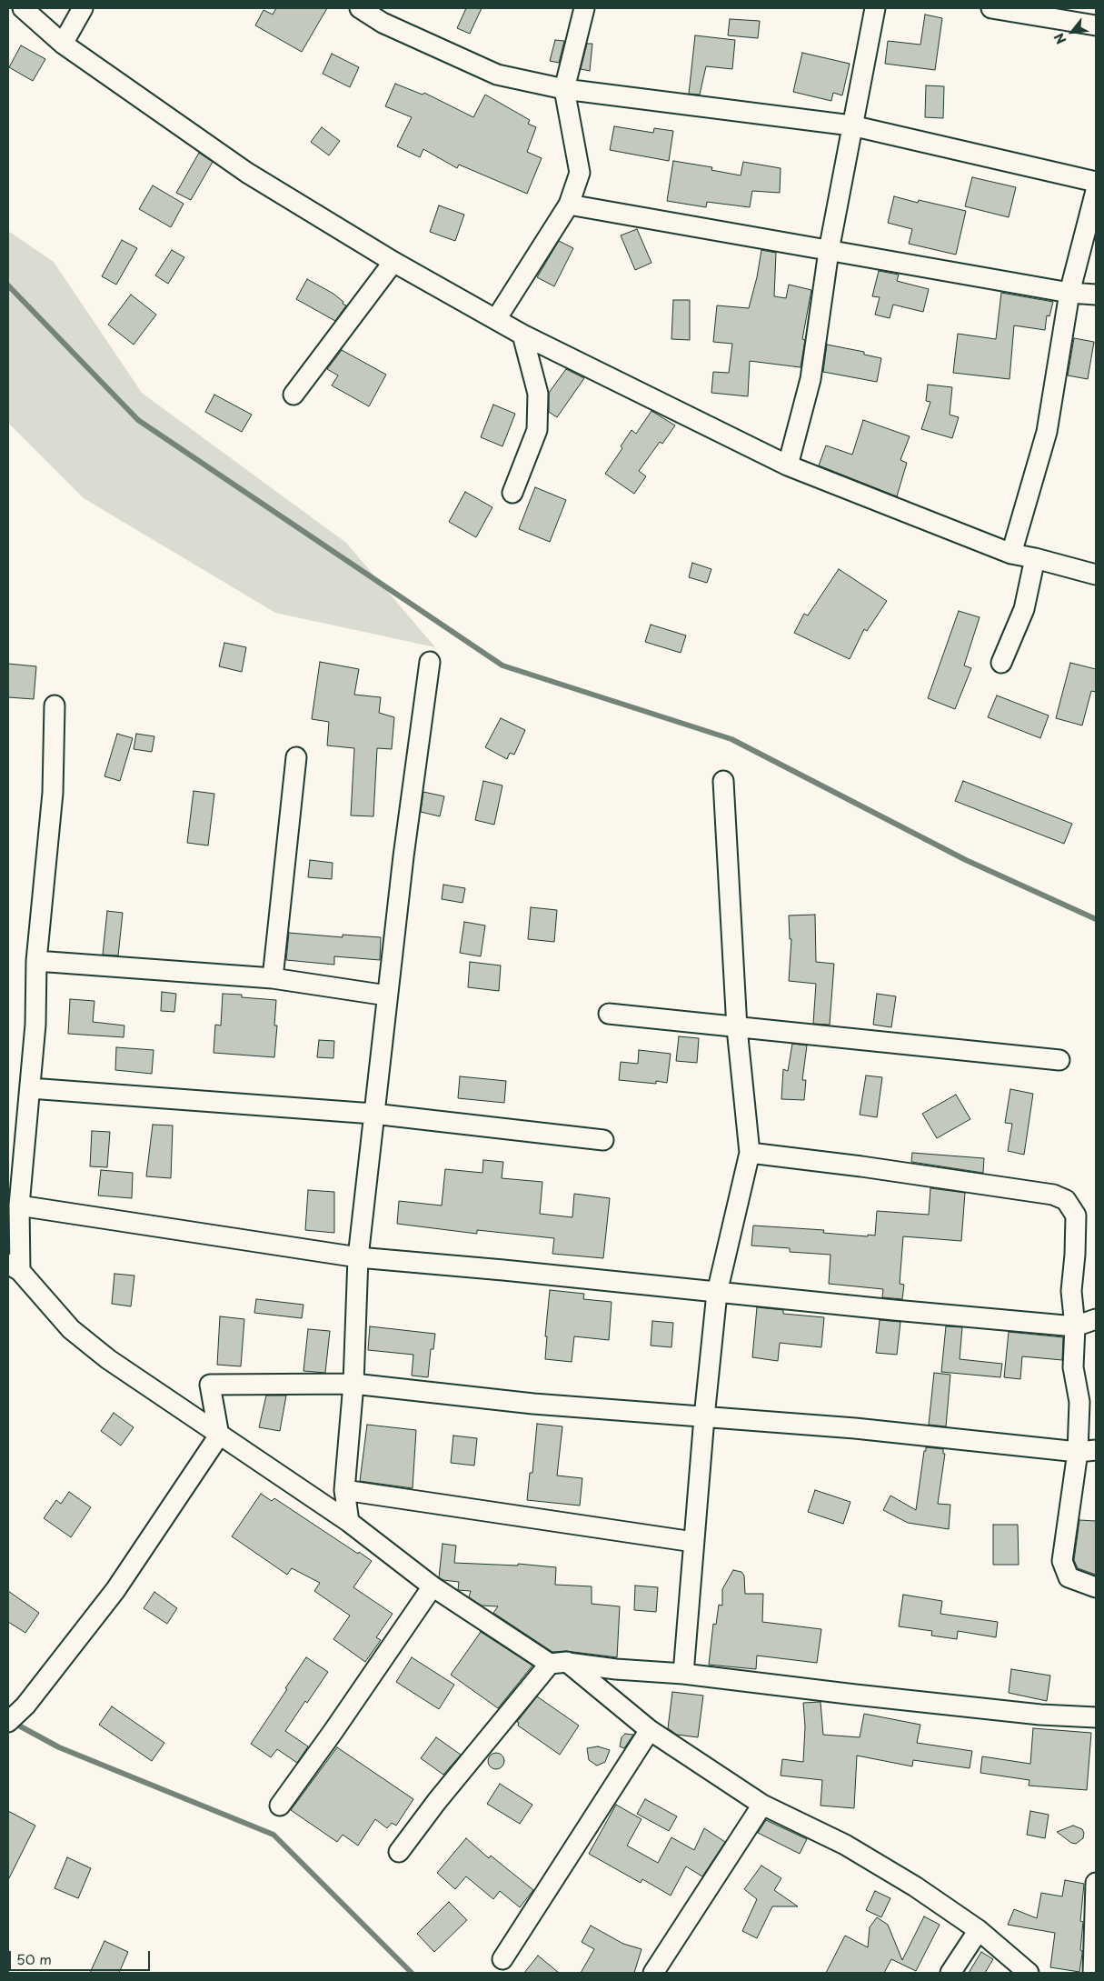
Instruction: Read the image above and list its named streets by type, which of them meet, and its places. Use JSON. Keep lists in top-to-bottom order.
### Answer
{
  "scale_bar": "50 m",
  "north": "bottom left"
}
